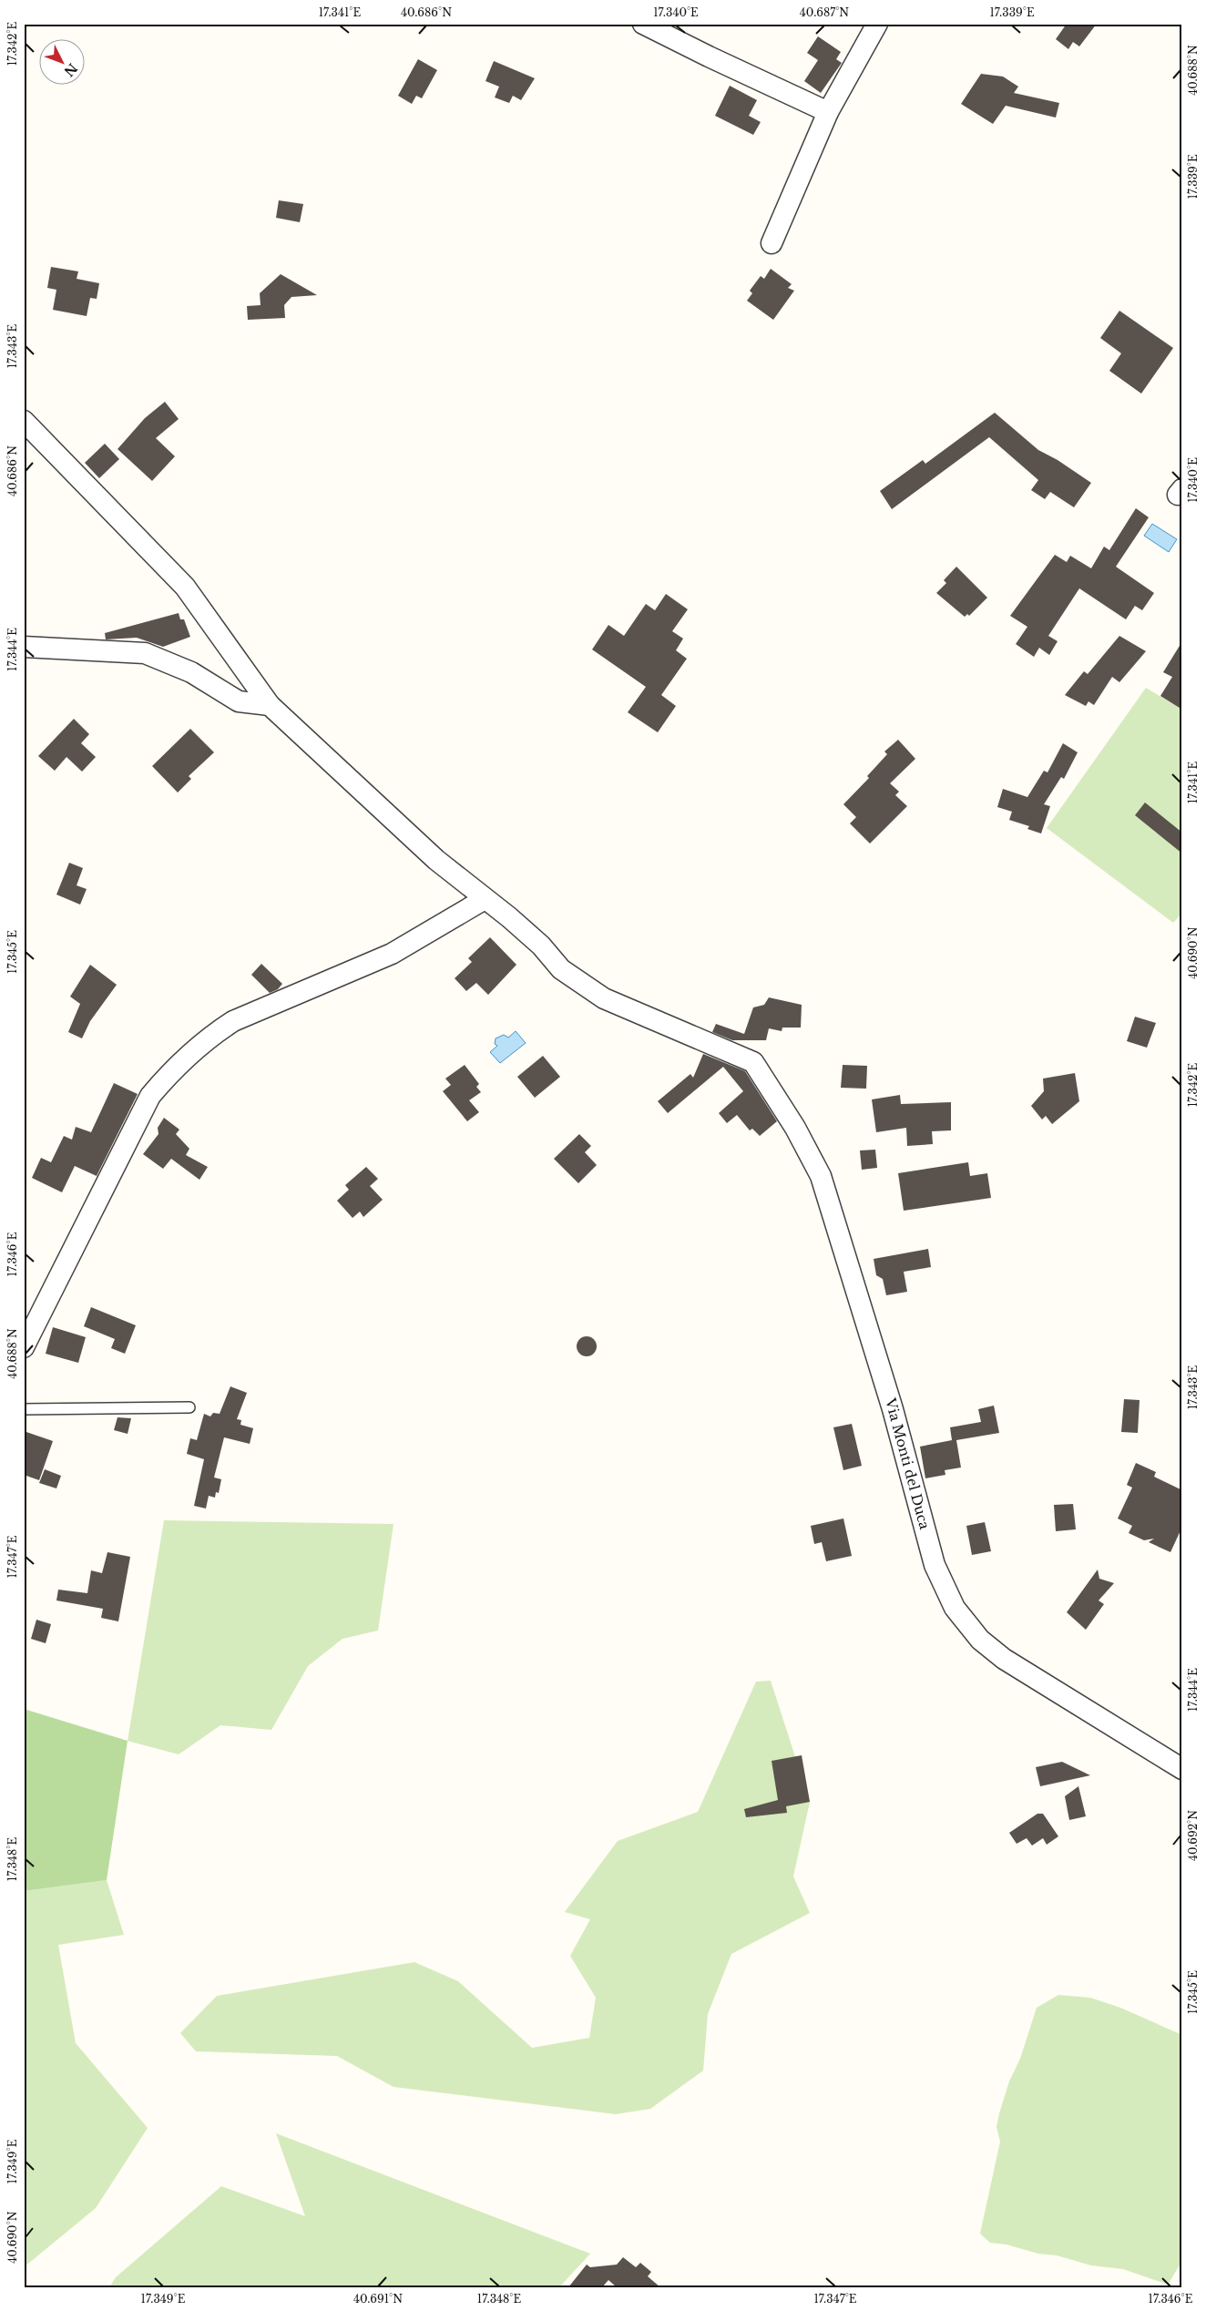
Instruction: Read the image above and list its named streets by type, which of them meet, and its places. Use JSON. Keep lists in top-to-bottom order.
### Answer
{
  "streets": {
    "street": ["Via Monti del Duca"]
  },
  "north": "bottom right",
  "coordinates": [
    "17.341°E",
    "40.686°N",
    "17.340°E",
    "40.687°N",
    "17.339°E",
    "17.342°E",
    "40.688°N",
    "17.343°E",
    "17.344°E",
    "17.345°E",
    "40.690°N",
    "17.346°E",
    "17.347°E",
    "40.692°N",
    "17.348°E",
    "17.349°E",
    "40.691°N"
  ]
}
